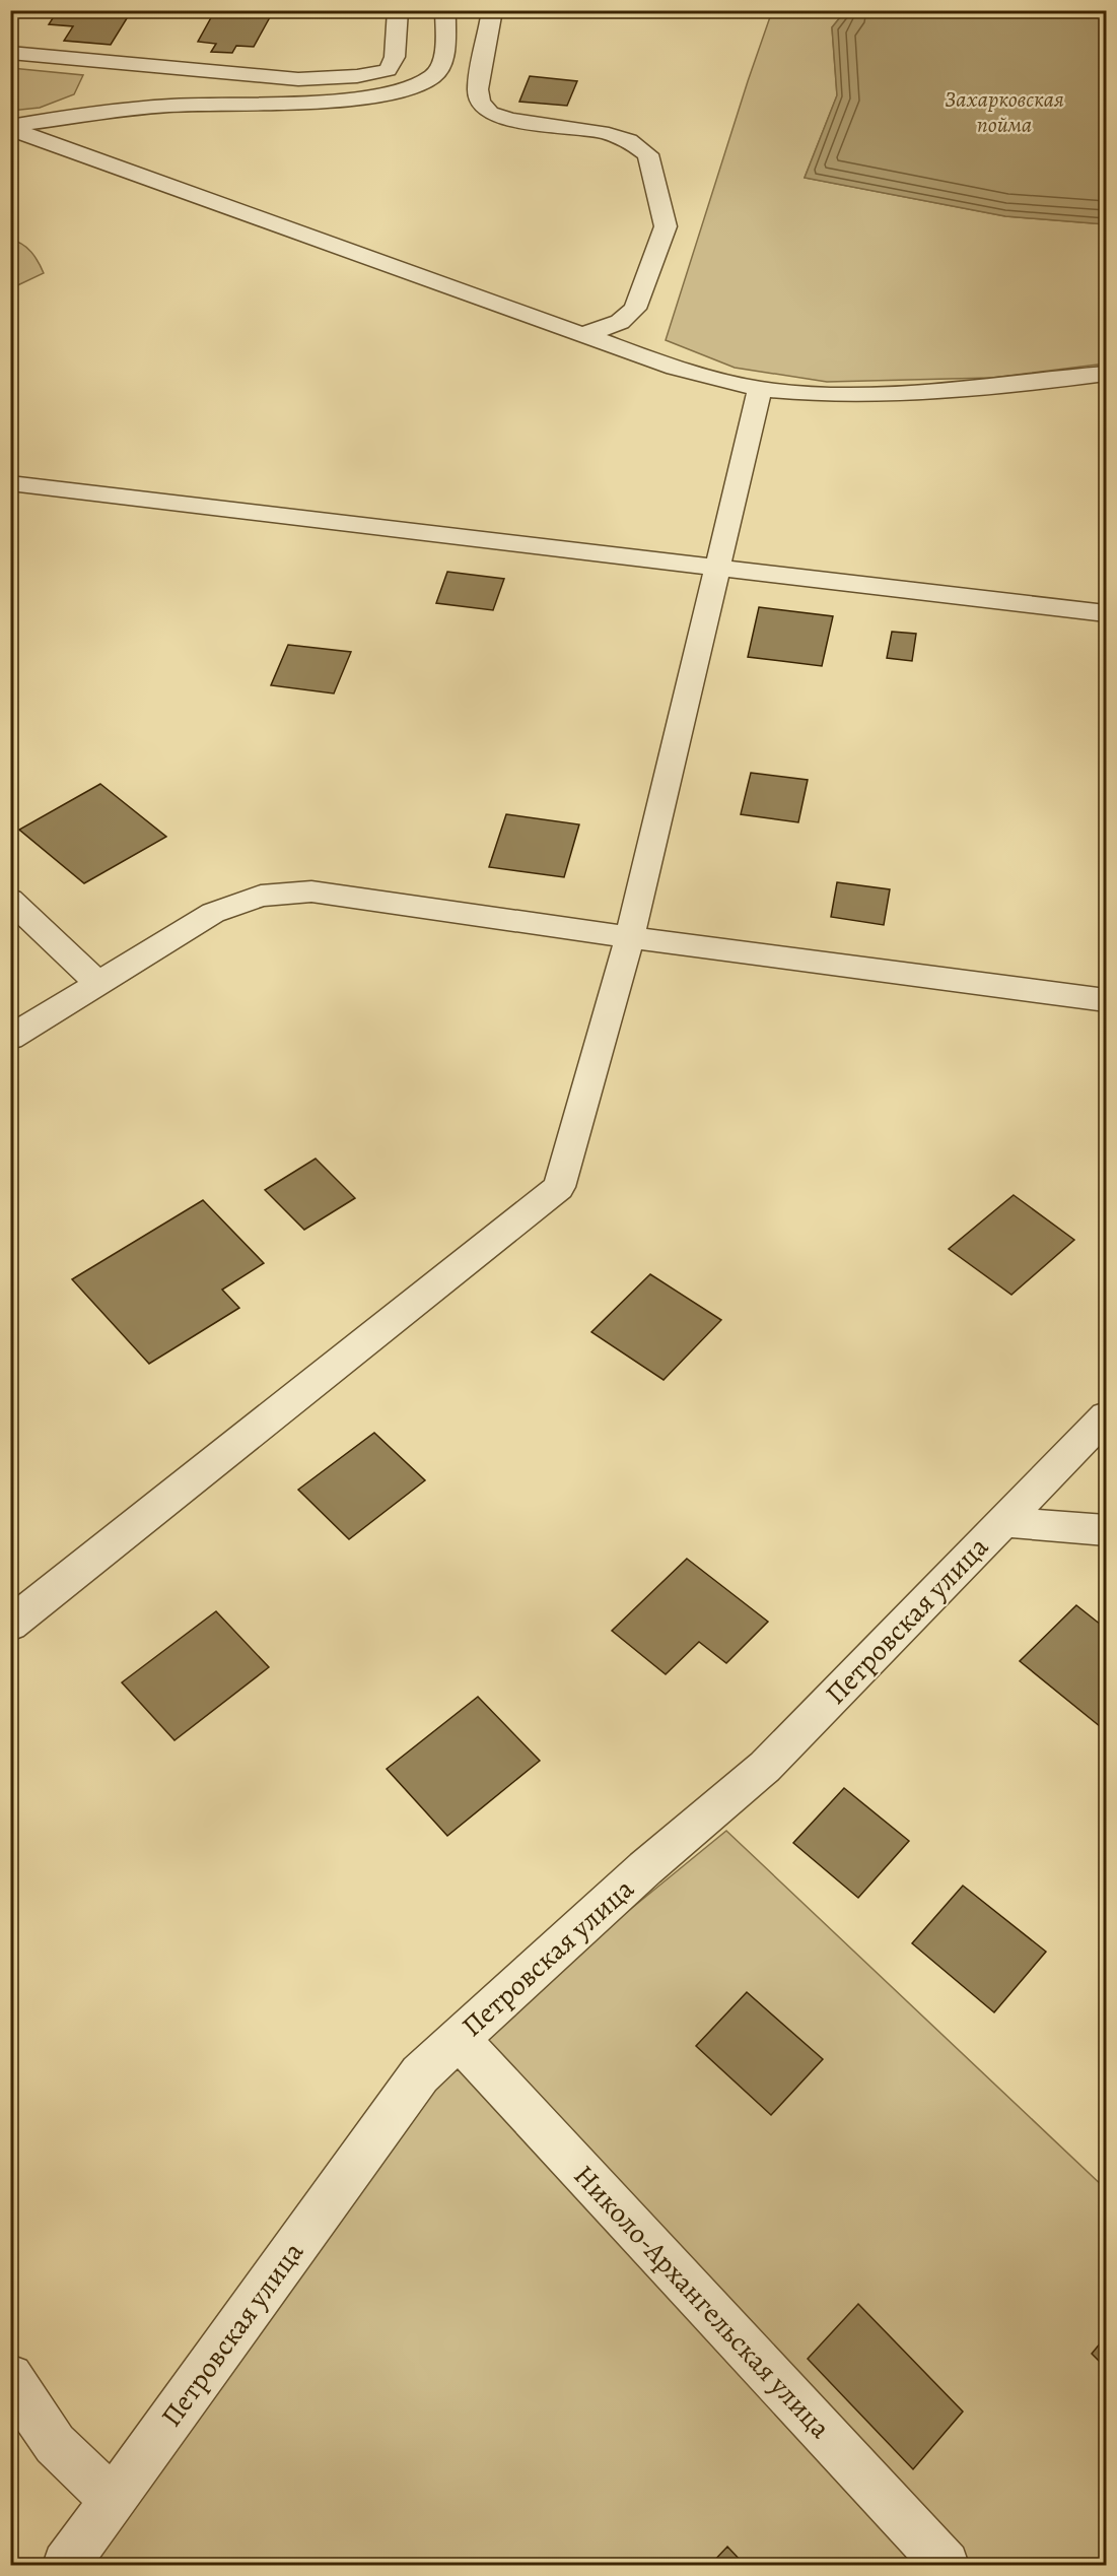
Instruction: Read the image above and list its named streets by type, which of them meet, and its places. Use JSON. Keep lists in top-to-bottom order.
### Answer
{
  "streets": {
    "street": ["Петровская улица", "Николо-Архангельская улица"]
  },
  "crossings": [
    ["Петровская улица", "Николо-Архангельская улица"]
  ],
  "water": ["Захарковская пойма"]
}
